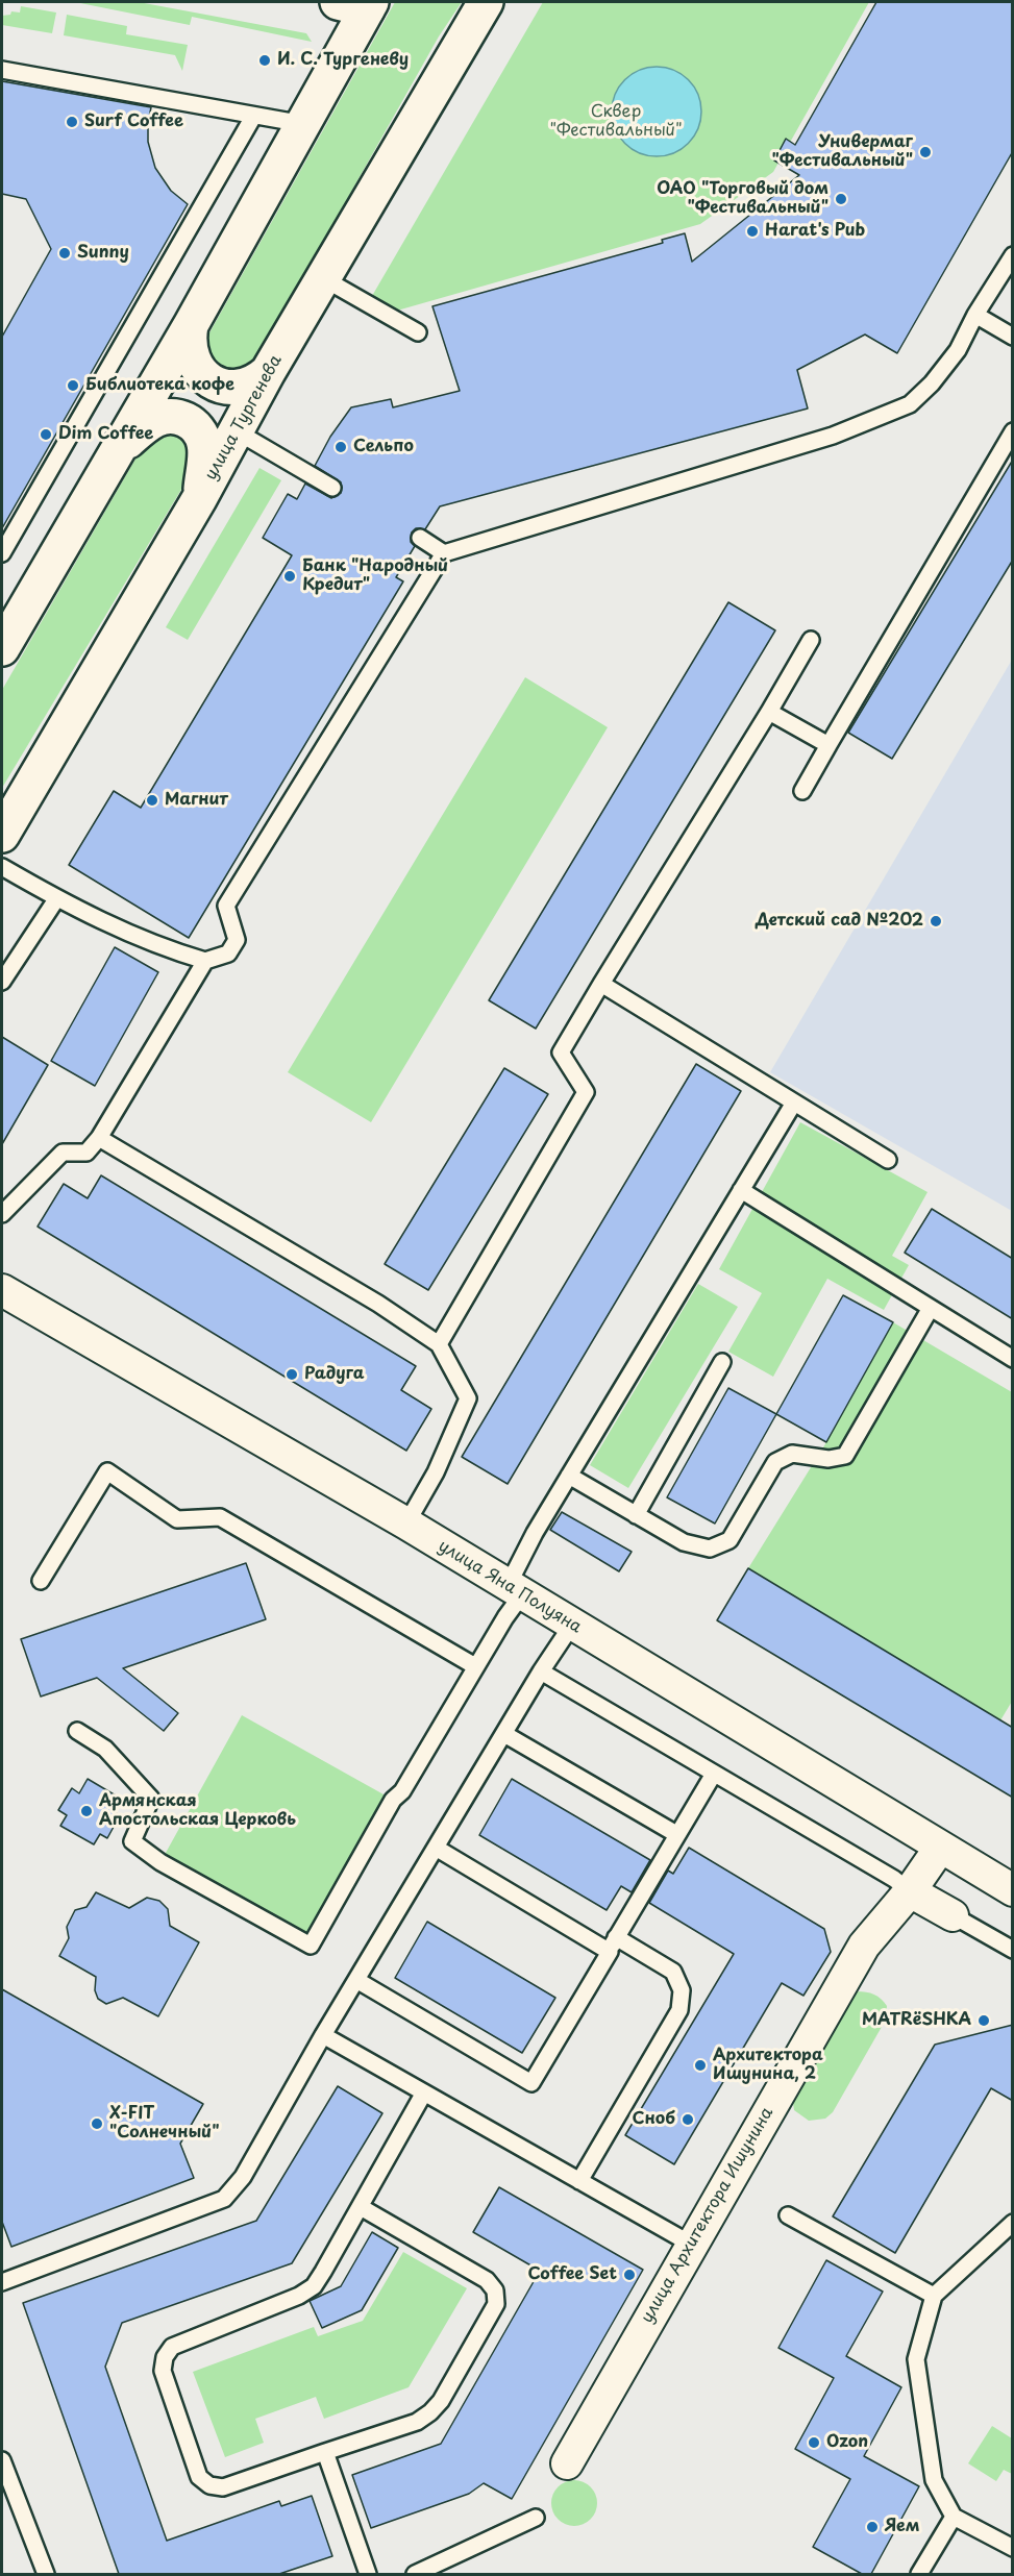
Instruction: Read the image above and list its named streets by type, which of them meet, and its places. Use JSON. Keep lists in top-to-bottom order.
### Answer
{
  "streets": {
    "main road": ["улица Тургенева"],
    "street": ["улица Яна Полуяна", "улица Архитектора Ишунина"]
  },
  "crossings": [
    ["улица Яна Полуяна", "улица Архитектора Ишунина"]
  ],
  "parks": ["Сквер \"Фестивальный\""],
  "places": [
    "И. С. Тургеневу",
    "Surf Coffee",
    "Универмаг \"Фестивальный\"",
    "ОАО \"Торговый дом \"Фестивальный\"",
    "Harat's Pub",
    "Sunny",
    "Библиотека кофе",
    "Dim Coffee",
    "Сельпо",
    "Банк \"Народный Кредит\"",
    "Магнит",
    "Детский сад №202",
    "Радуга",
    "Армянская Апостольская Церковь",
    "MATRёSHKA",
    "Архитектора Ишунина, 2",
    "Сноб",
    "X-FIT \"Солнечный\"",
    "Coffee Set",
    "Ozon",
    "Яем"
  ]
}
